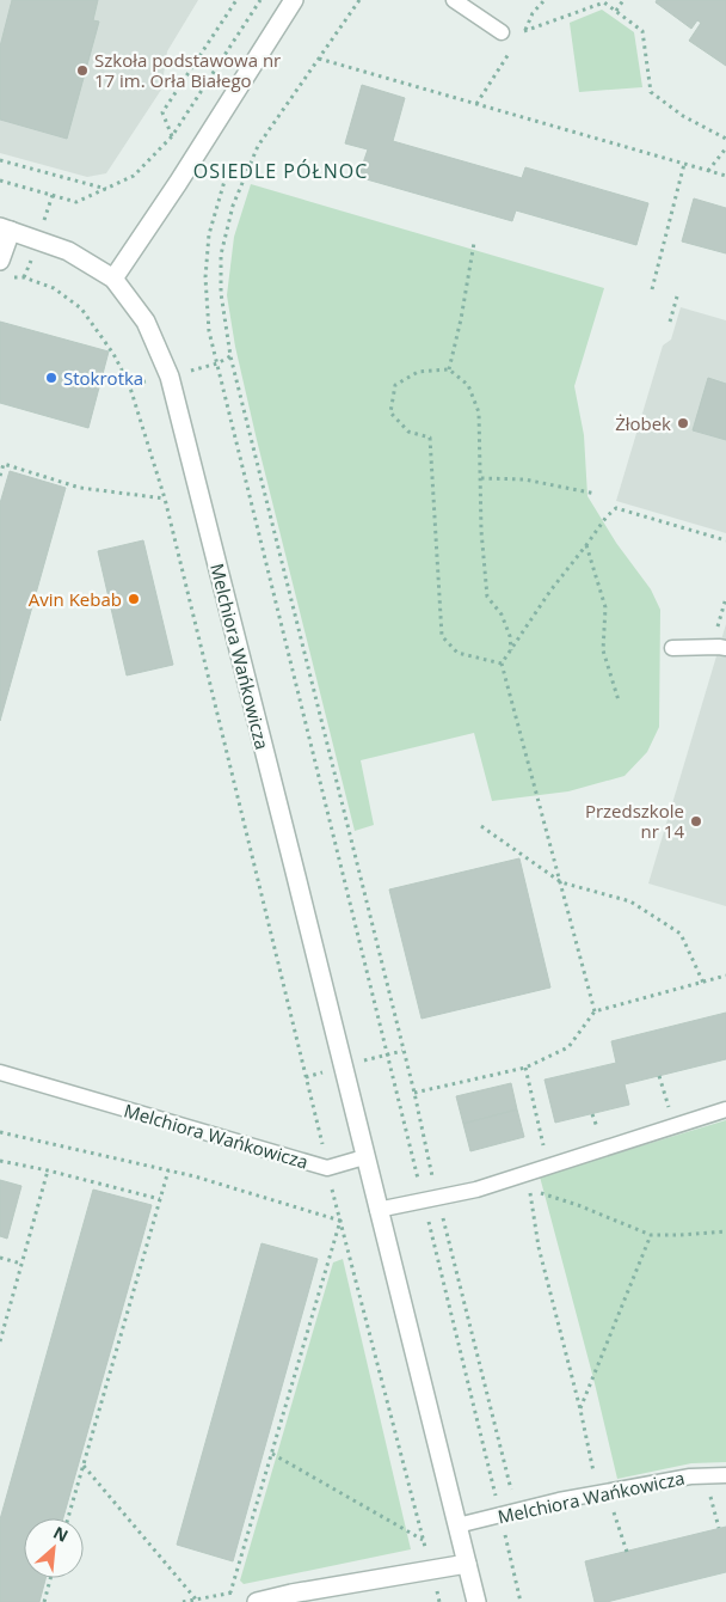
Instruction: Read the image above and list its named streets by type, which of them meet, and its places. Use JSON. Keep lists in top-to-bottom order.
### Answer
{
  "streets": {
    "street": ["Melchiora Wańkowicza"]
  },
  "districts": ["OSIEDLE PÓŁNOC"],
  "places": [
    "Szkoła podstawowa nr 17 im. Orła Białego",
    "Stokrotka",
    "Żłobek",
    "Avin Kebab",
    "Przedszkole nr 14"
  ],
  "north": "top right"
}
